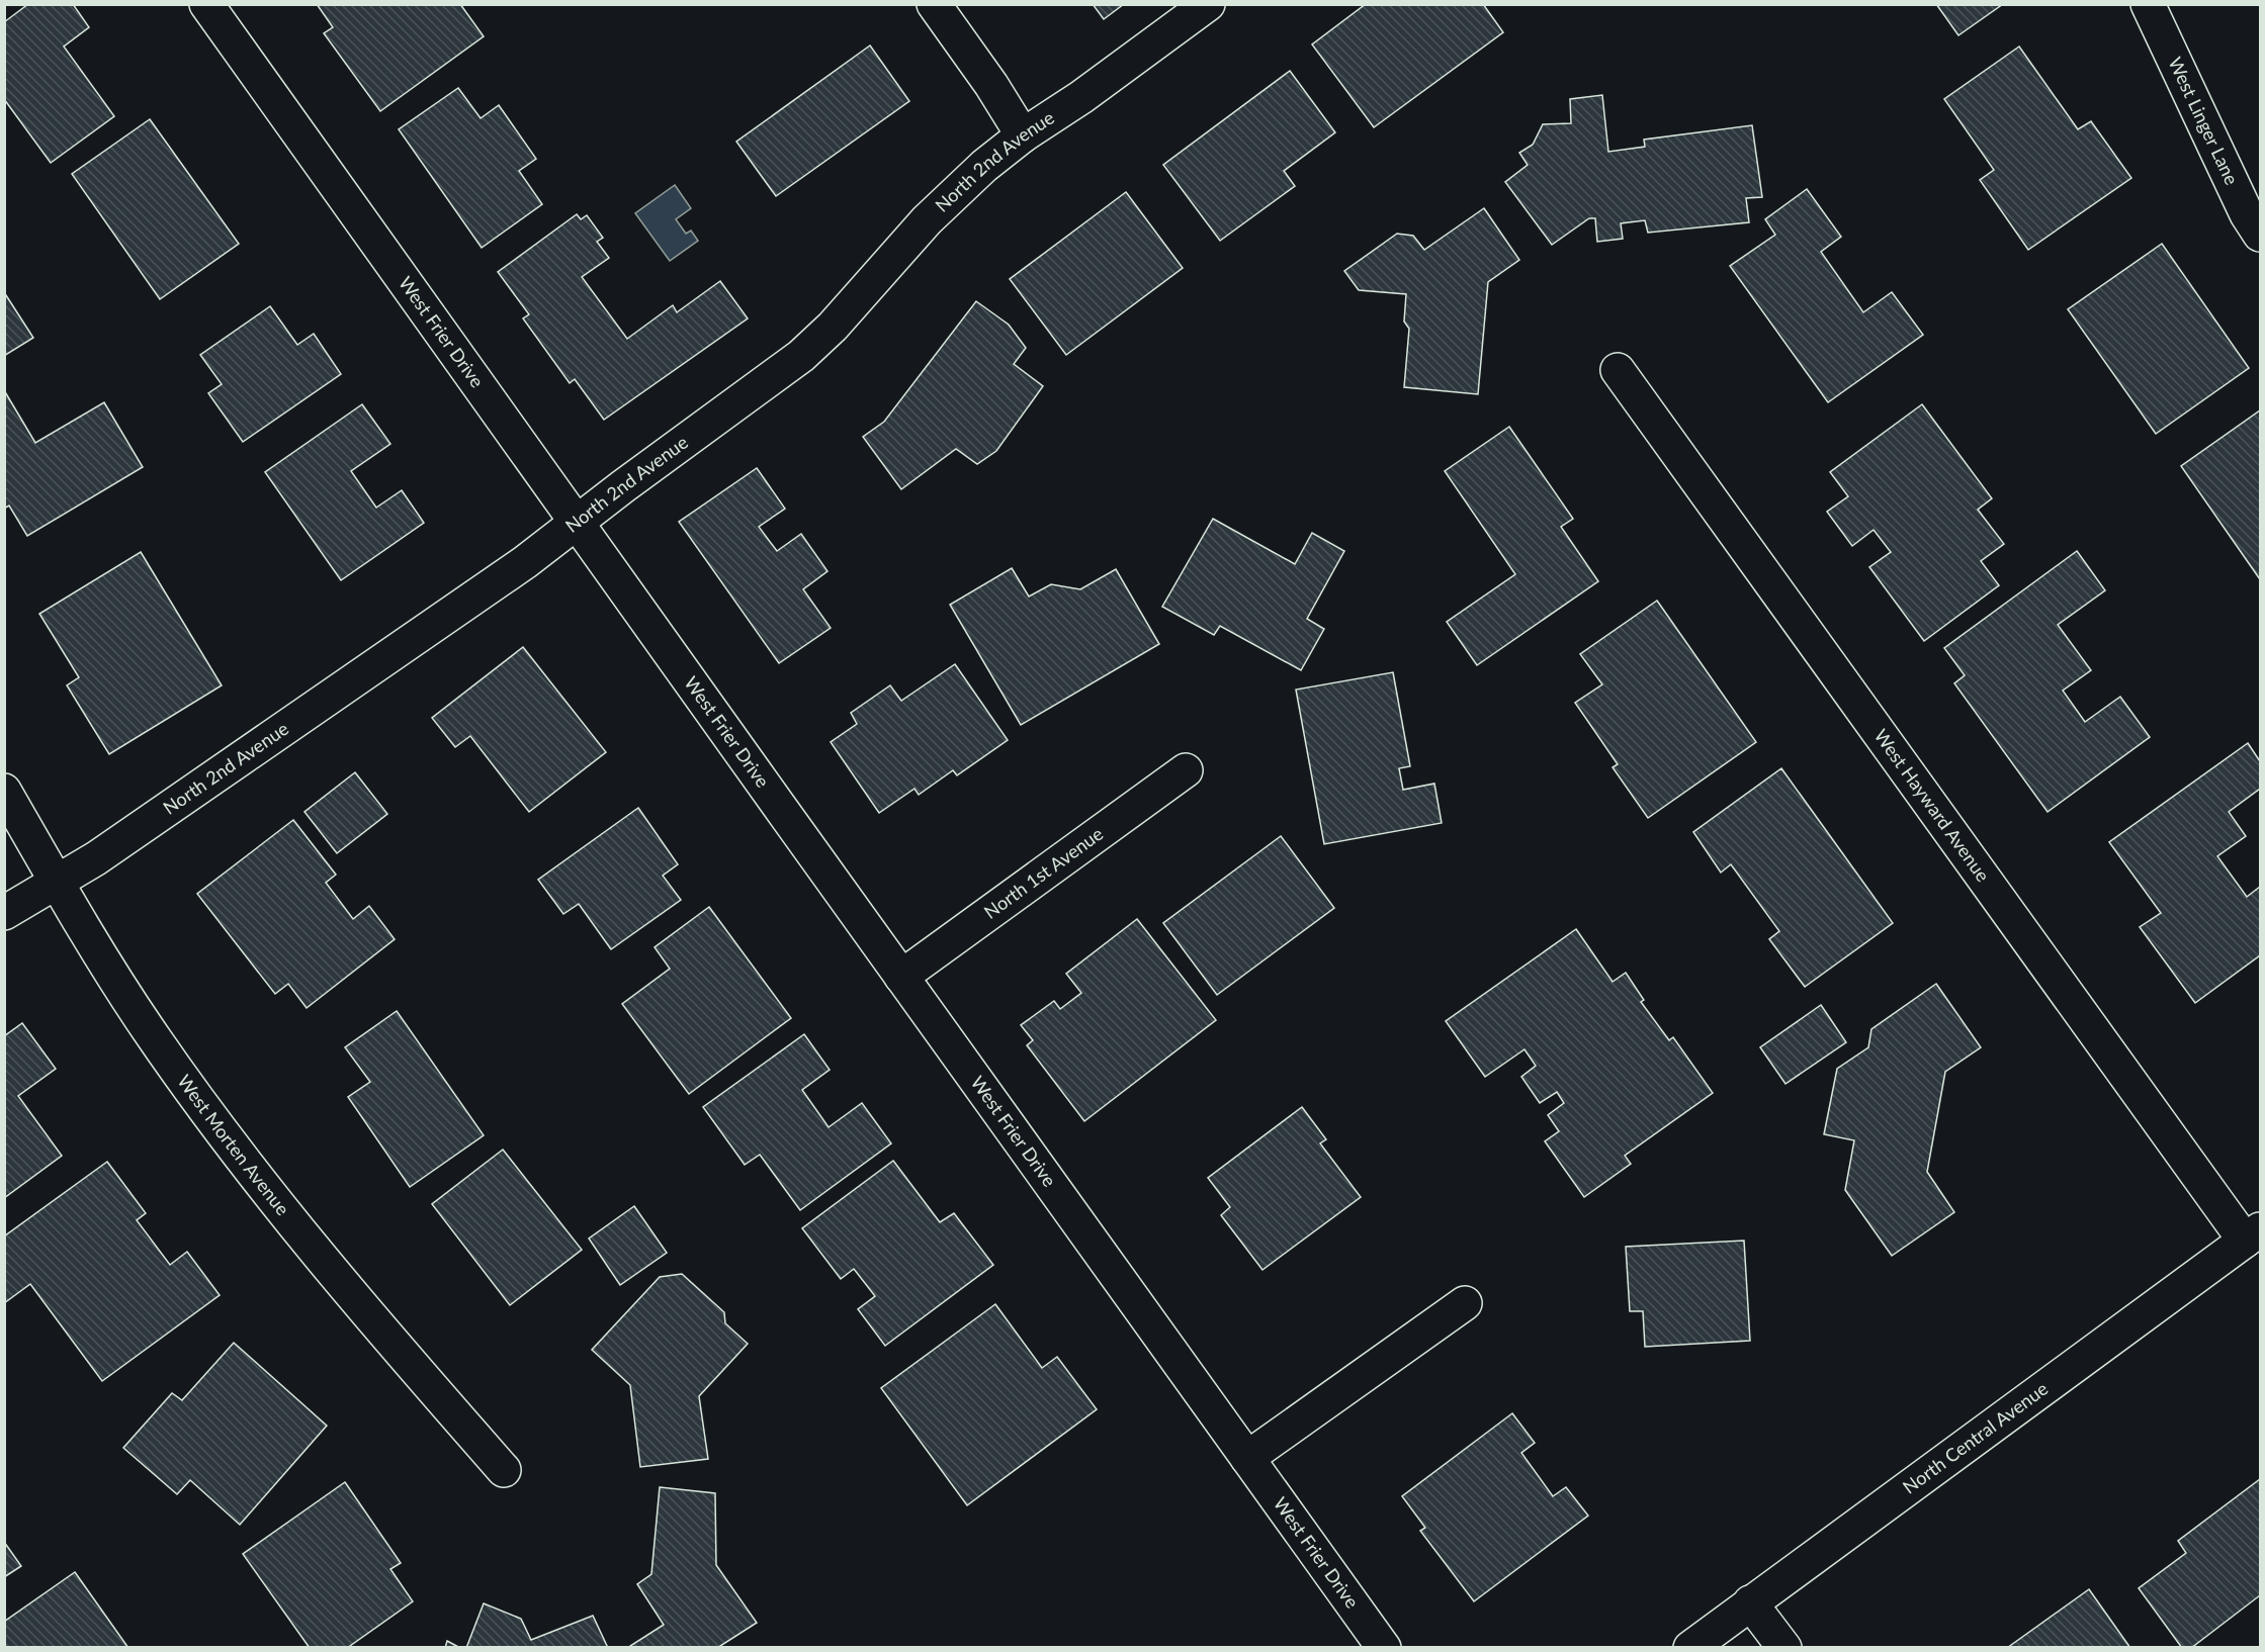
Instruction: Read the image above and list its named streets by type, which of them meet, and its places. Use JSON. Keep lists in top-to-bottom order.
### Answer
{
  "streets": {
    "street": [
      "West Linger Lane",
      "North 2nd Avenue",
      "West Frier Drive",
      "West Hayward Avenue",
      "North 1st Avenue",
      "West Morten Avenue",
      "North Central Avenue"
    ]
  },
  "crossings": [
    ["North 2nd Avenue", "West Frier Drive"],
    ["North 2nd Avenue", "West Morten Avenue"],
    ["West Frier Drive", "North 1st Avenue"],
    ["West Hayward Avenue", "North Central Avenue"]
  ]
}
